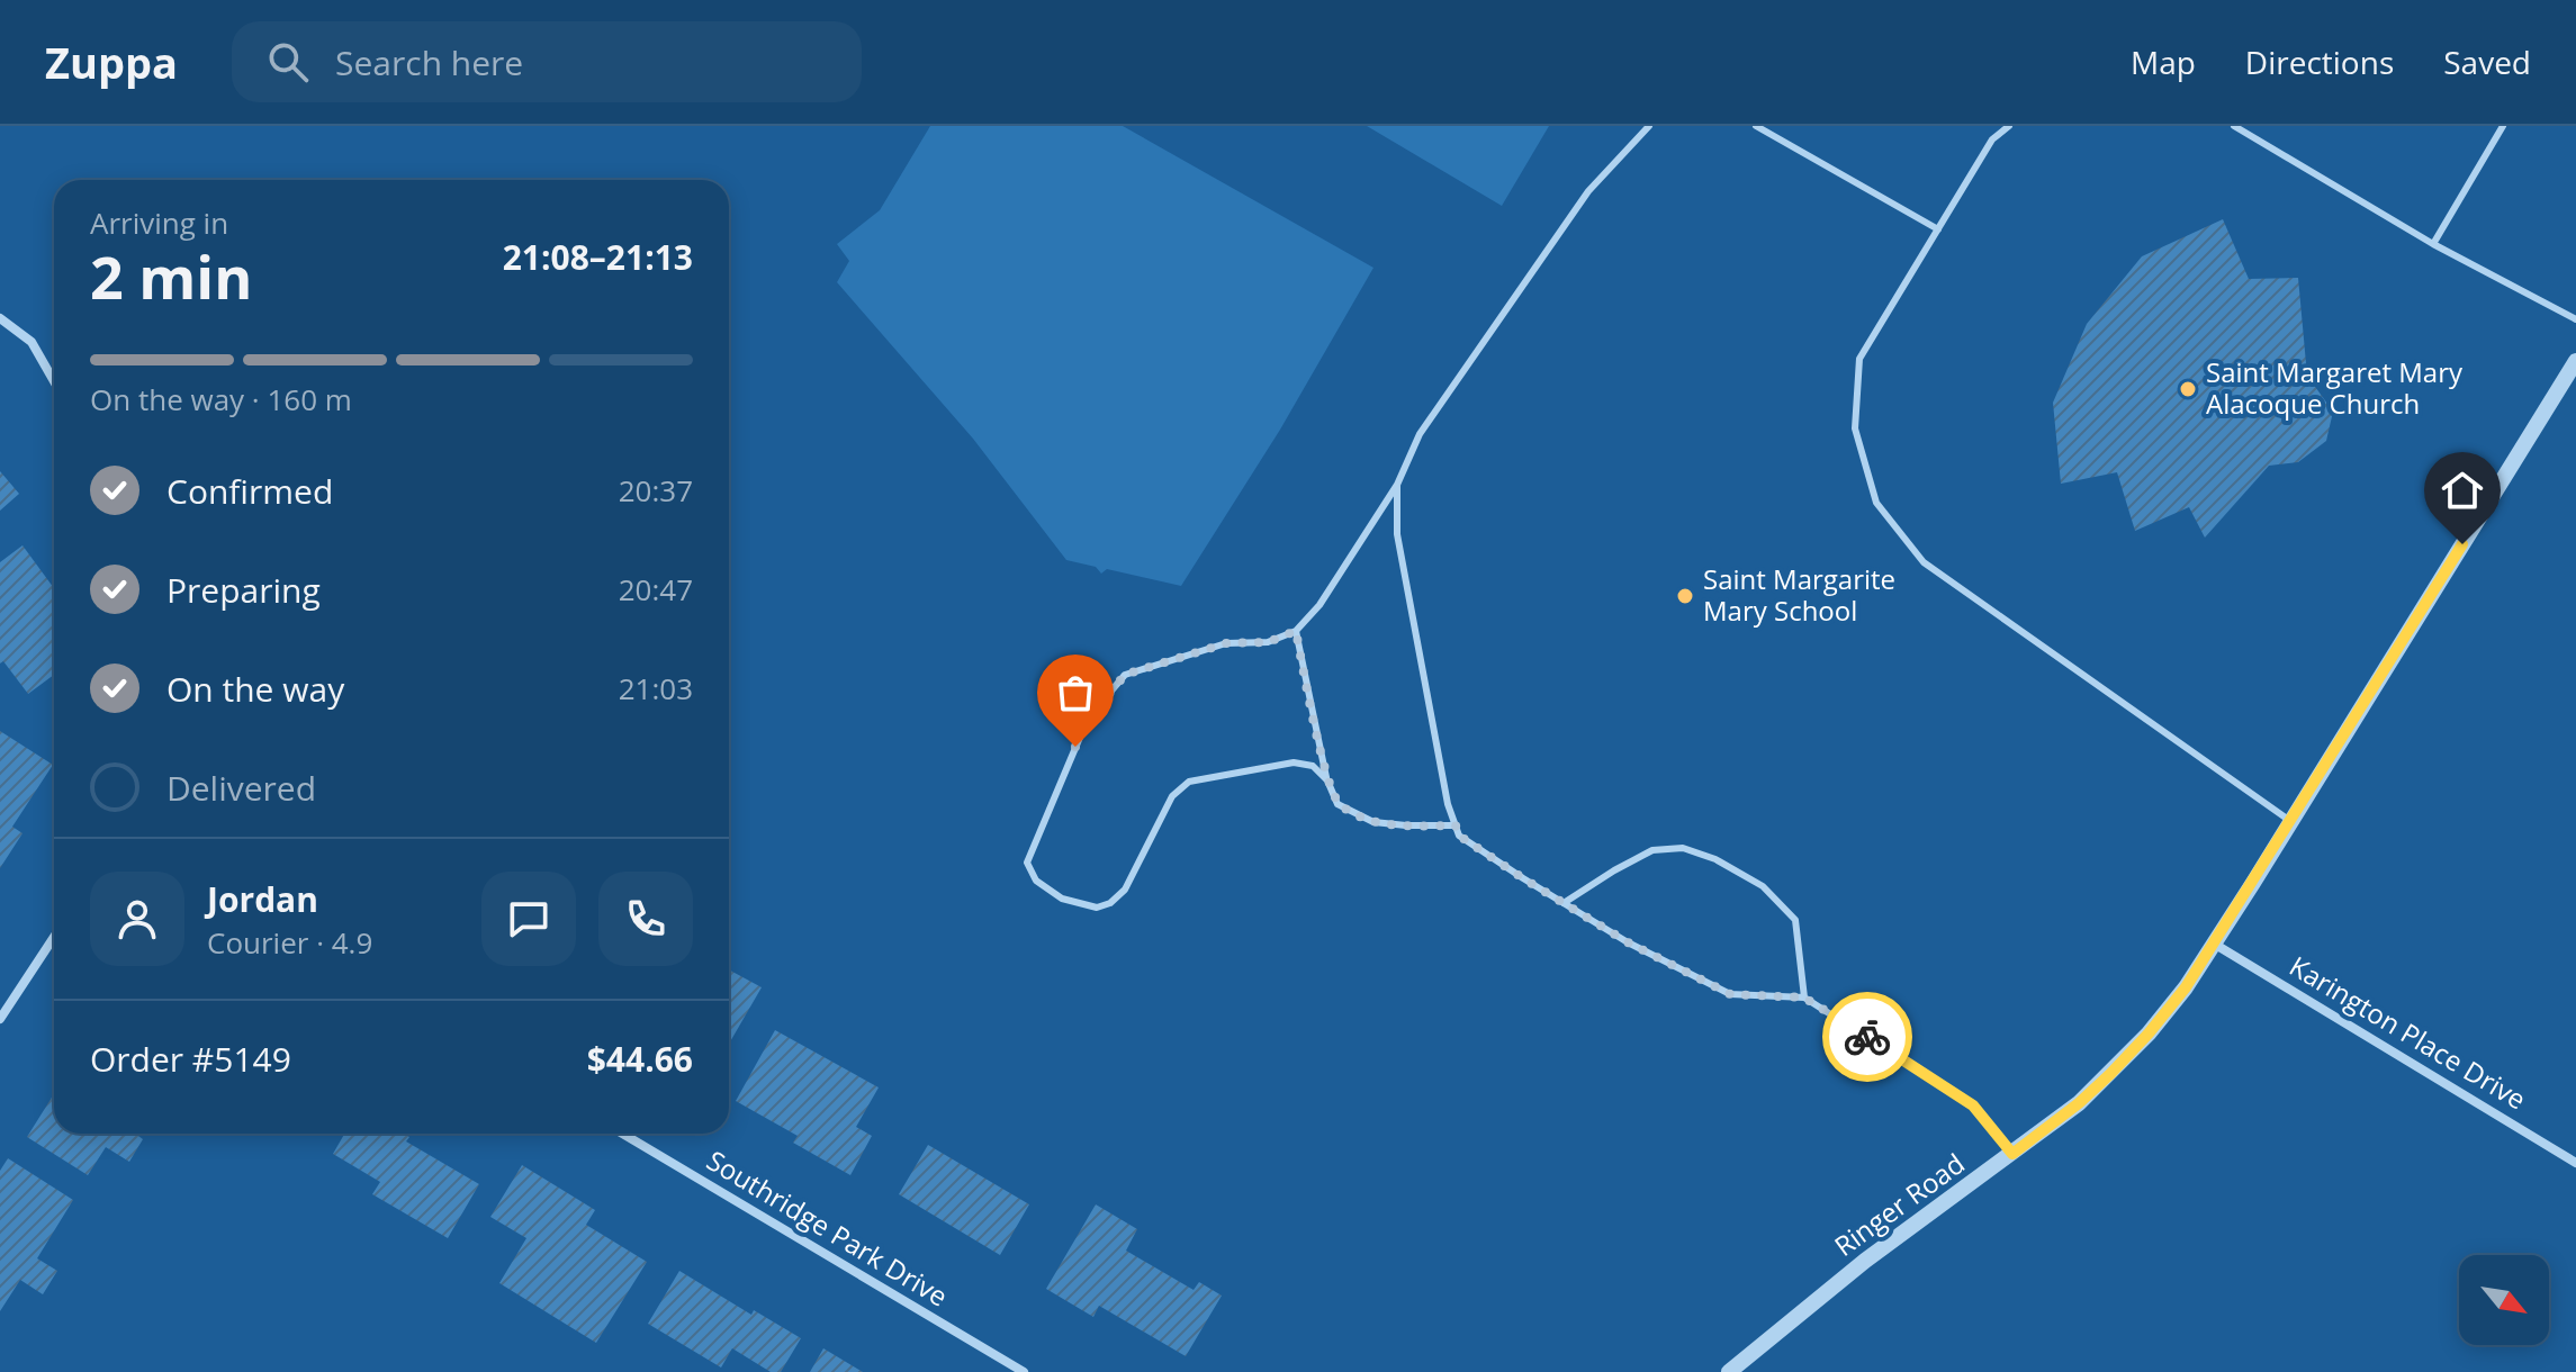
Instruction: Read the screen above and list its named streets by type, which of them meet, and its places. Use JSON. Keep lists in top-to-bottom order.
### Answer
{
  "streets": {
    "street": ["Karington Place Drive", "Ringer Road", "Southridge Park Drive"]
  },
  "crossings": [
    ["Karington Place Drive", "Ringer Road"]
  ],
  "places": ["Saint Margaret Mary Alacoque Church", "Saint Margarite Mary School"],
  "north": "bottom right",
  "page": {
    "header": "Zuppa",
    "search": "Search here",
    "nav": ["Map", "Directions", "Saved"],
    "heading": ["2 min", "Arriving in", "21:08–21:13"],
    "panel": [
      "Jordan",
      "Courier · 4.9",
      "Order #5149",
      "$44.66"
    ],
    "bar": "On the way · 160 m",
    "list": [
      ["Confirmed", "20:37"],
      ["Preparing", "20:47"],
      ["On the way", "21:03"],
      "Delivered"
    ]
  }
}
